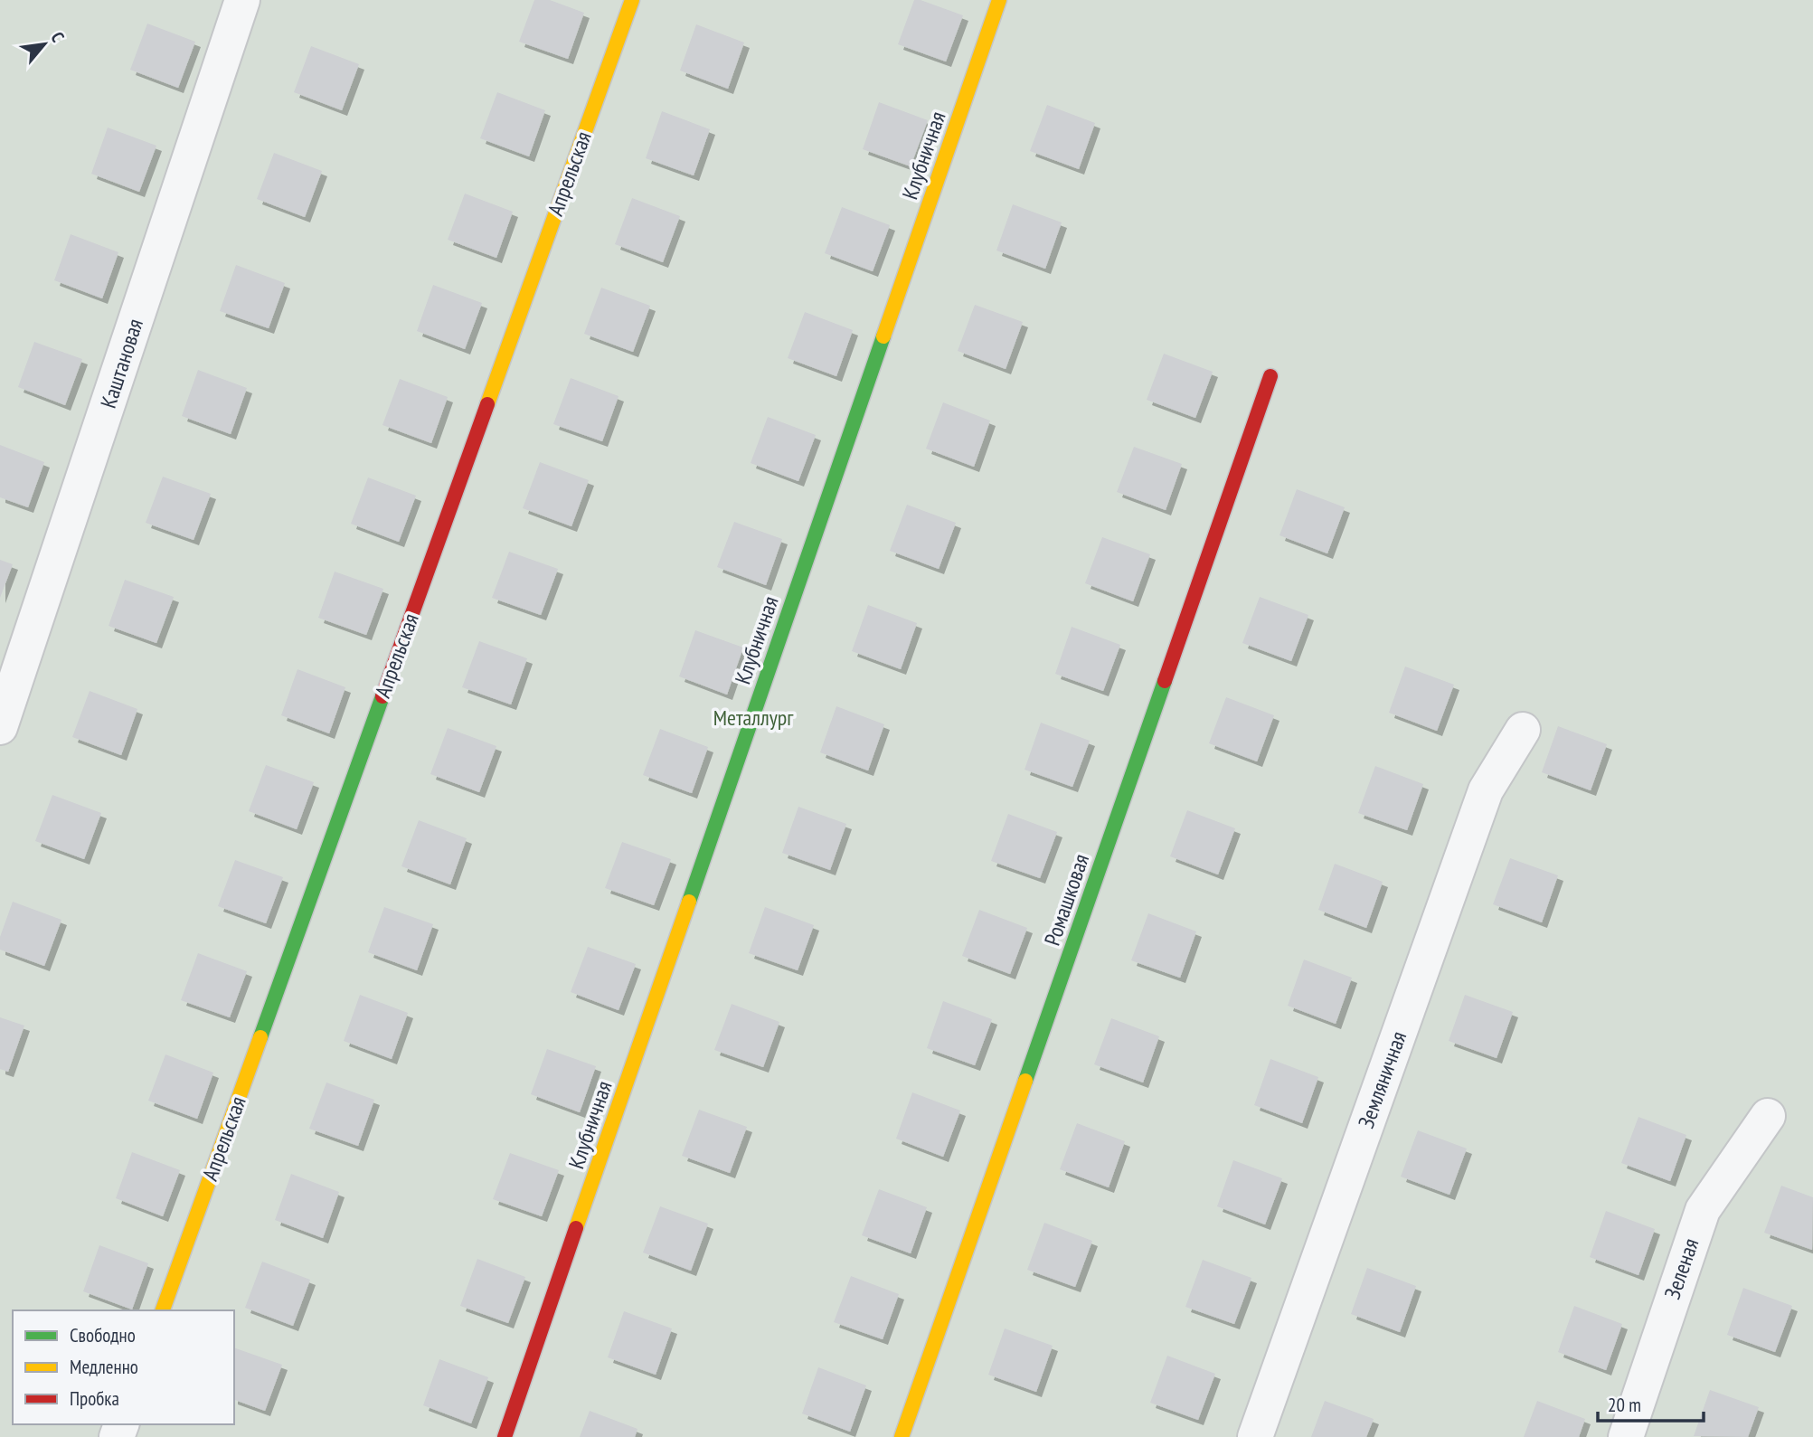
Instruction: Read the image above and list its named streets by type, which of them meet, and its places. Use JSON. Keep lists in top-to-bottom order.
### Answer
{
  "streets": {
    "street": [
      "Клубничная",
      "Апрельская",
      "Каштановая",
      "Ромашковая",
      "Земляничная",
      "Зеленая"
    ]
  },
  "parks": ["Металлург"],
  "legend": ["Свободно", "Медленно", "Пробка"],
  "scale_bar": "20 m",
  "north": "top right"
}
